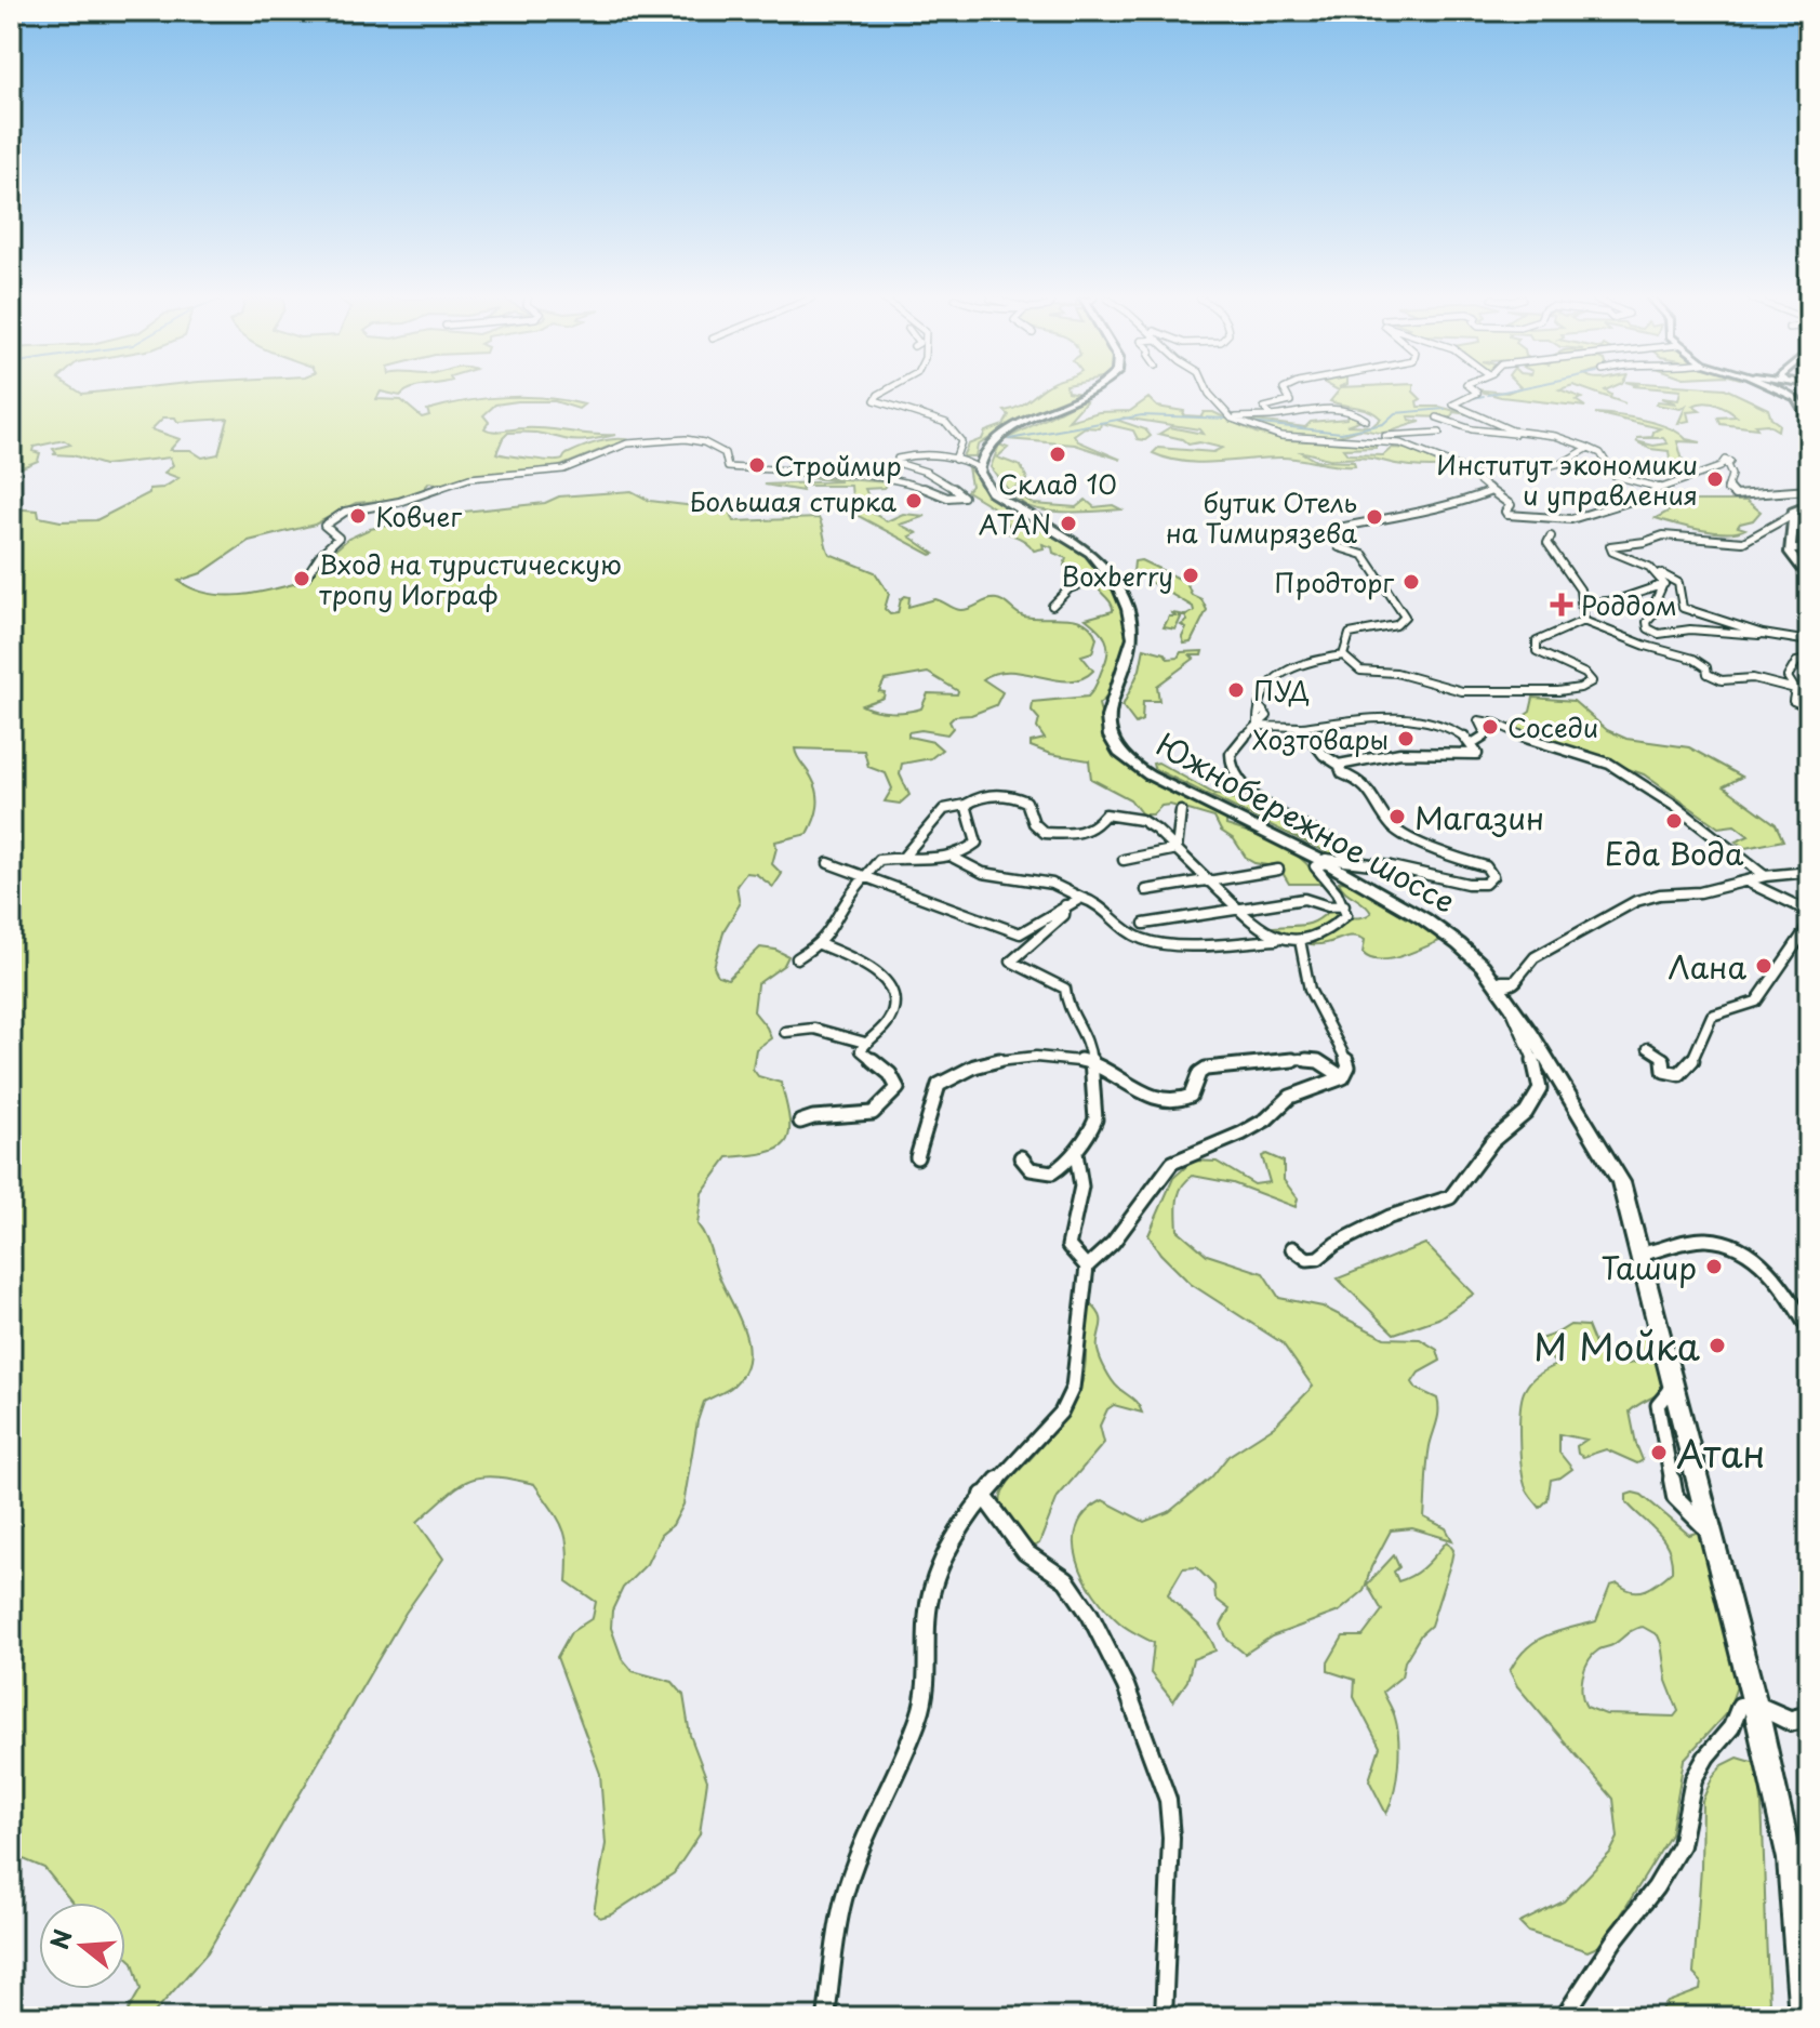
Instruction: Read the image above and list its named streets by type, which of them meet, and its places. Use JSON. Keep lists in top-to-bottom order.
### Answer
{
  "streets": {
    "highway": ["Южнобережное шоссе"]
  },
  "places": {
    "other": [
      "Склад 10",
      "Строймир",
      "Институт экономики и управления",
      "Большая стирка",
      "Ковчег",
      "бутик Отель на Тимирязева",
      "ATAN",
      "Boxberry",
      "Вход на туристическую тропу Иограф",
      "Продторг",
      "ПУД",
      "Соседи",
      "Хозтовары",
      "Магазин",
      "Еда Вода",
      "Лана",
      "Ташир",
      "М Мойка",
      "Атан"
    ],
    "health": ["Роддом"]
  },
  "north": "left"
}
